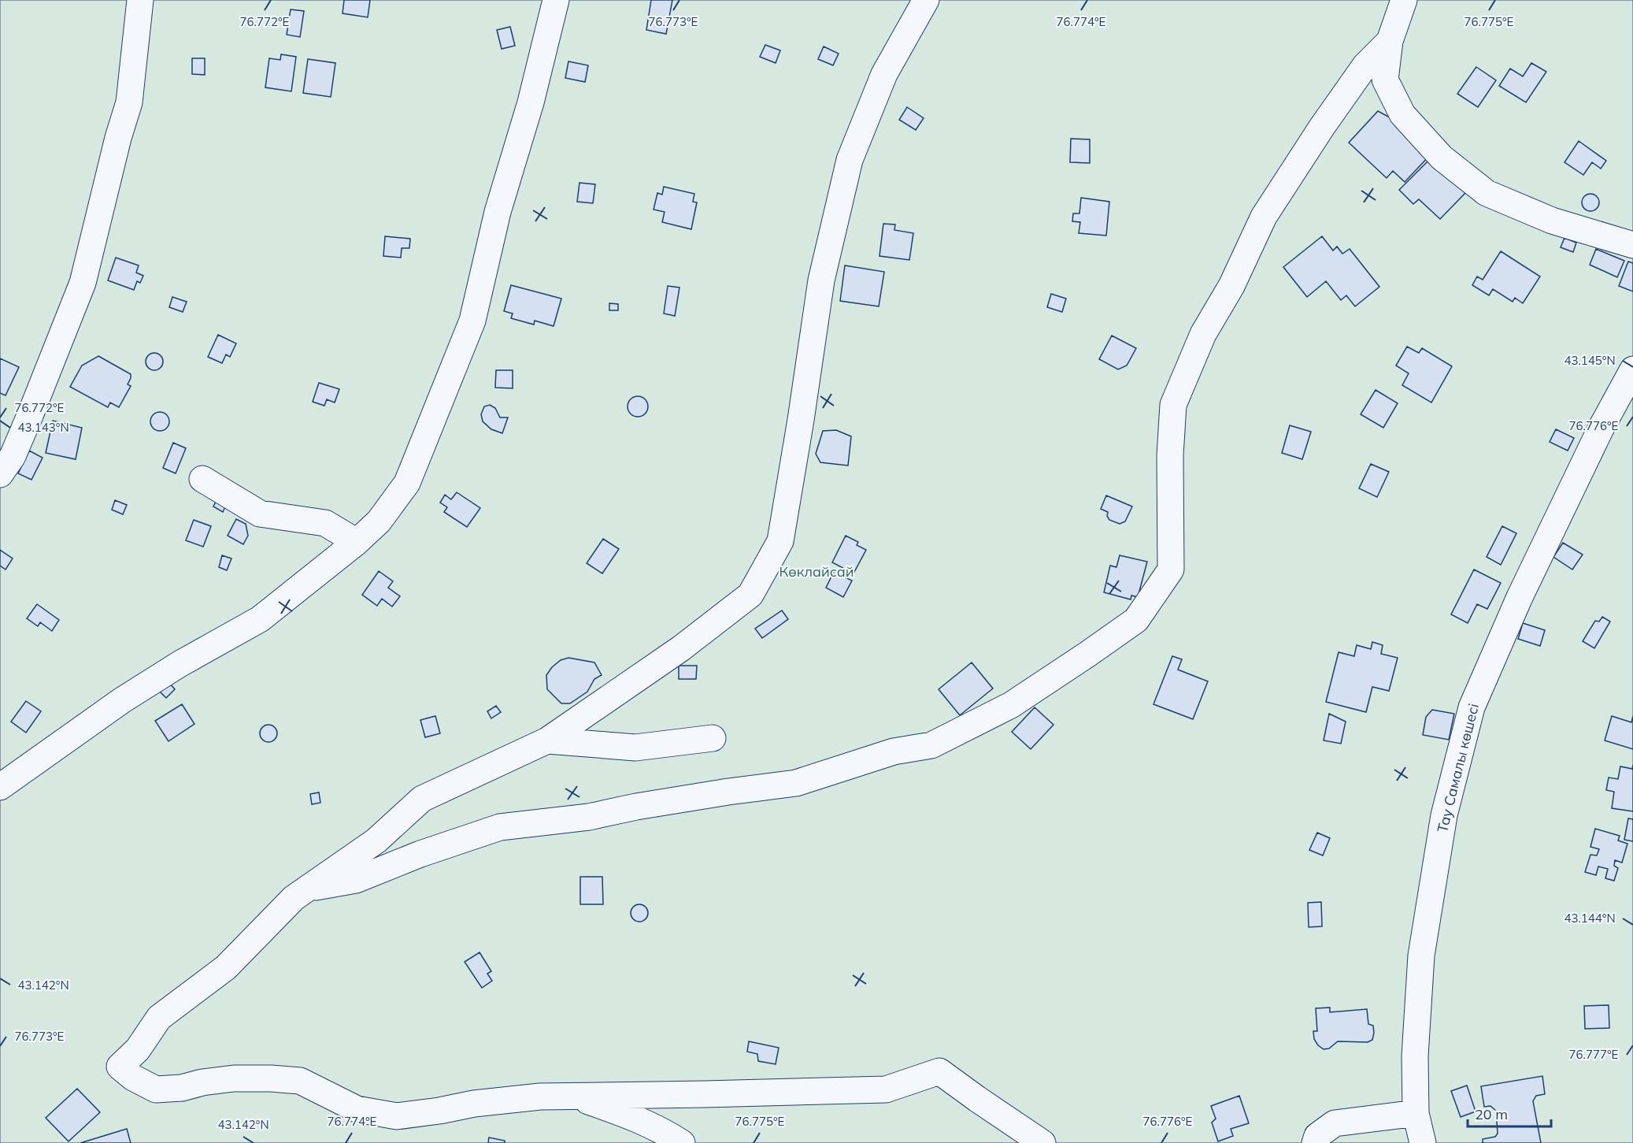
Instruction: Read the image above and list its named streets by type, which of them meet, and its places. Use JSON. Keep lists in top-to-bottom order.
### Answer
{
  "streets": {
    "street": ["Тау Самалы көшесі"]
  },
  "parks": ["Көклайсай"],
  "scale_bar": "20 m",
  "coordinates": [
    "76.772°E",
    "76.773°E",
    "76.774°E",
    "76.775°E",
    "43.145°N",
    "76.776°E",
    "43.143°N",
    "43.144°N",
    "43.142°N",
    "76.777°E"
  ]
}
